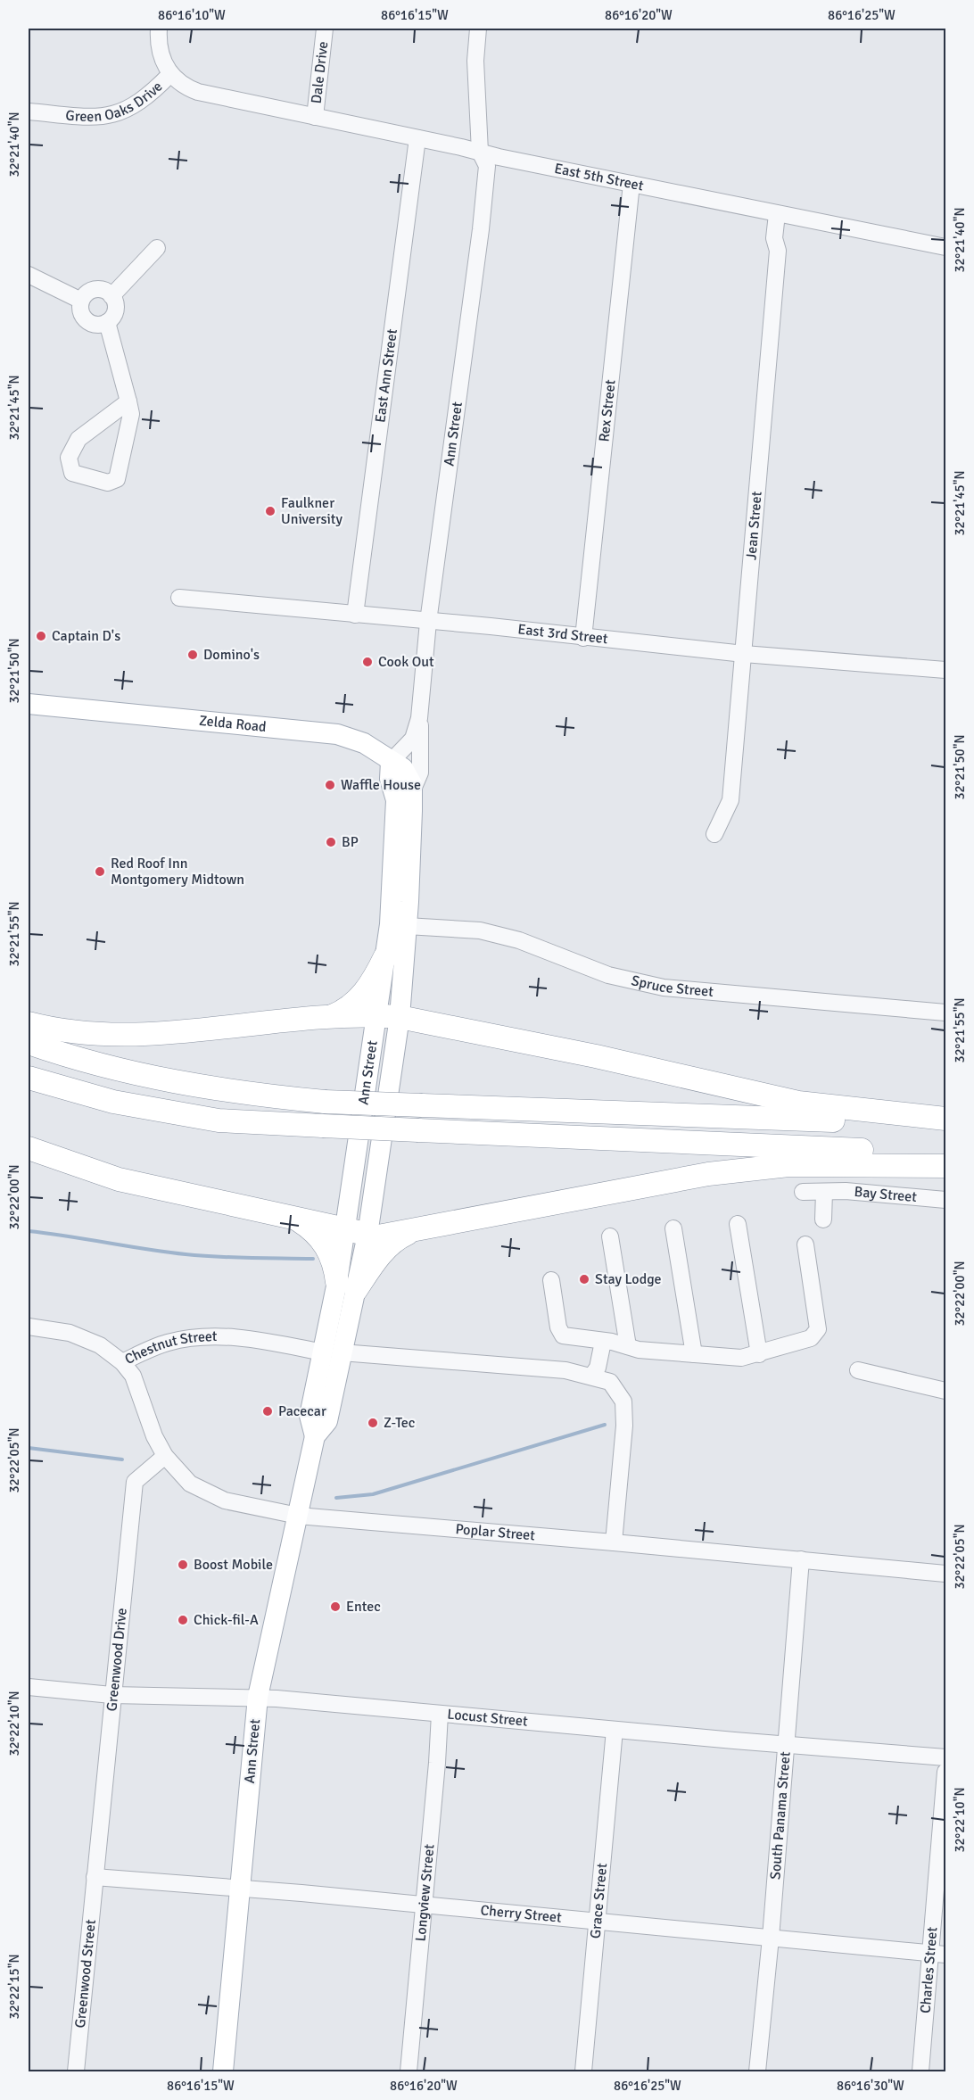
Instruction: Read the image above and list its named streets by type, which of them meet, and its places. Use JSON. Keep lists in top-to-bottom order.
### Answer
{
  "streets": {
    "main road": ["Ann Street", "Zelda Road"],
    "street": [
      "Dale Drive",
      "Green Oaks Drive",
      "East 5th Street",
      "East Ann Street",
      "Rex Street",
      "Jean Street",
      "East 3rd Street",
      "Spruce Street",
      "Bay Street",
      "Chestnut Street",
      "Poplar Street",
      "Greenwood Drive",
      "Locust Street",
      "South Panama Street",
      "Longview Street",
      "Grace Street",
      "Cherry Street",
      "Charles Street",
      "Greenwood Street"
    ]
  },
  "crossings": [
    ["Dale Drive", "East 5th Street"],
    ["Green Oaks Drive", "East 5th Street"],
    ["East 5th Street", "East Ann Street"],
    ["East 5th Street", "Rex Street"],
    ["East 5th Street", "Ann Street"],
    ["East 5th Street", "Jean Street"],
    ["East Ann Street", "East 3rd Street"],
    ["Rex Street", "East 3rd Street"],
    ["Ann Street", "East 3rd Street"],
    ["Ann Street", "Zelda Road"],
    ["Ann Street", "Spruce Street"],
    ["Ann Street", "Chestnut Street"],
    ["Ann Street", "Poplar Street"],
    ["Ann Street", "Locust Street"],
    ["Ann Street", "Cherry Street"],
    ["Jean Street", "East 3rd Street"],
    ["Chestnut Street", "Poplar Street"],
    ["Poplar Street", "Greenwood Drive"],
    ["Poplar Street", "South Panama Street"],
    ["Greenwood Drive", "Locust Street"],
    ["Greenwood Drive", "Cherry Street"],
    ["Greenwood Drive", "Greenwood Street"],
    ["Locust Street", "South Panama Street"],
    ["Locust Street", "Longview Street"],
    ["Locust Street", "Grace Street"],
    ["South Panama Street", "Cherry Street"],
    ["Longview Street", "Cherry Street"],
    ["Grace Street", "Cherry Street"],
    ["Cherry Street", "Charles Street"],
    ["Cherry Street", "Greenwood Street"]
  ],
  "places": [
    "Faulkner University",
    "Captain D's",
    "Domino's",
    "Cook Out",
    "Waffle House",
    "BP",
    "Red Roof Inn Montgomery Midtown",
    "Stay Lodge",
    "Pacecar",
    "Z-Tec",
    "Boost Mobile",
    "Entec",
    "Chick-fil-A"
  ],
  "coordinates": [
    "86°16'10\"W",
    "86°16'15\"W",
    "86°16'20\"W",
    "86°16'25\"W",
    "32°21'40\"N",
    "32°21'45\"N",
    "32°21'50\"N",
    "32°21'55\"N",
    "32°22'00\"N",
    "32°22'05\"N",
    "32°22'10\"N",
    "32°22'15\"N",
    "86°16'30\"W"
  ]
}
